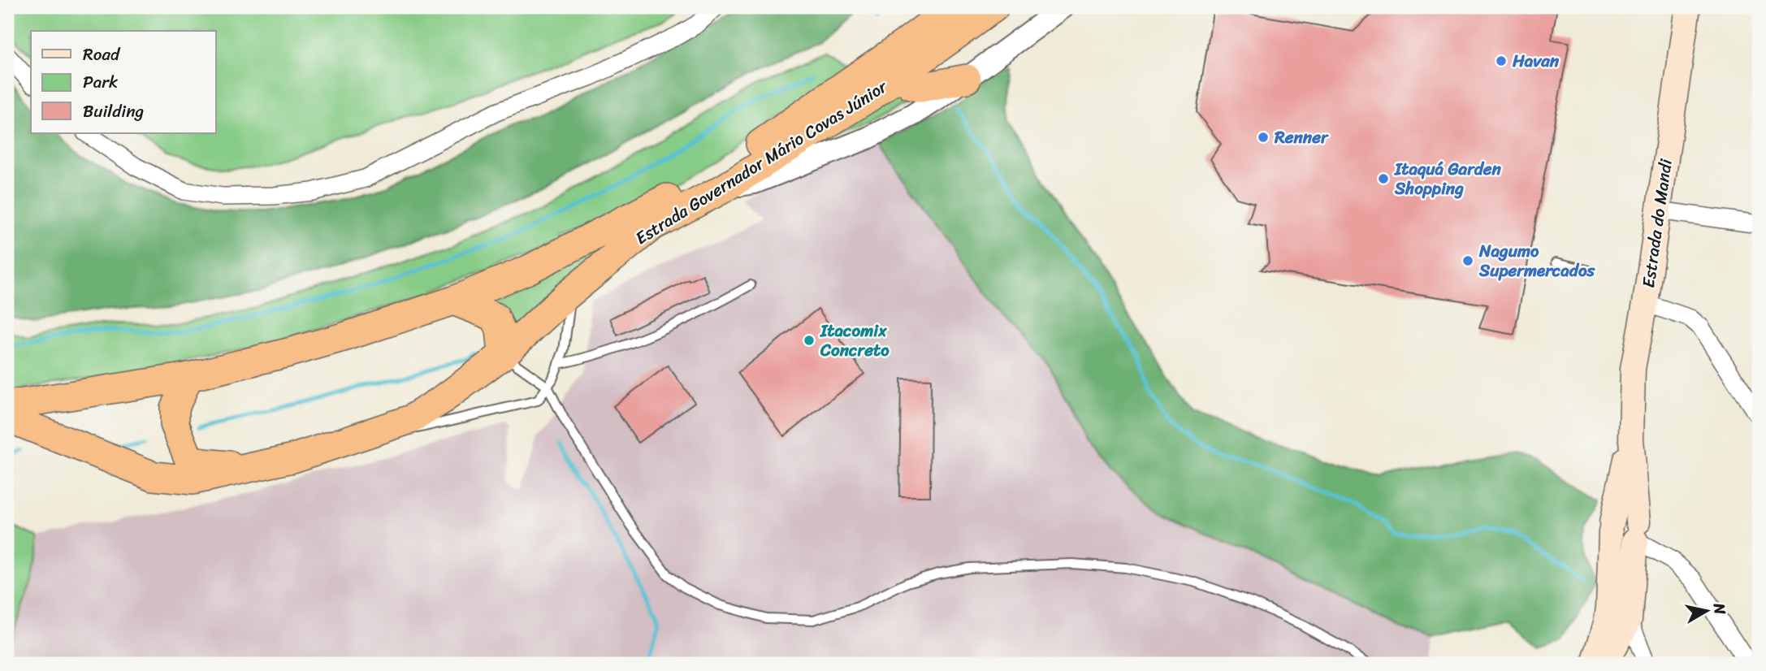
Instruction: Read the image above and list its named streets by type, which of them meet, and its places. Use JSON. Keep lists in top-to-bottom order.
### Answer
{
  "streets": {
    "highway": ["Estrada Governador Mário Covas Júnior"],
    "main road": ["Estrada do Mandi"]
  },
  "places": [
    "Havan",
    "Renner",
    "Itaquá Garden Shopping",
    "Nagumo Supermercados",
    "Itacomix Concreto"
  ],
  "legend": ["Road", "Park", "Building"],
  "north": "right"
}
